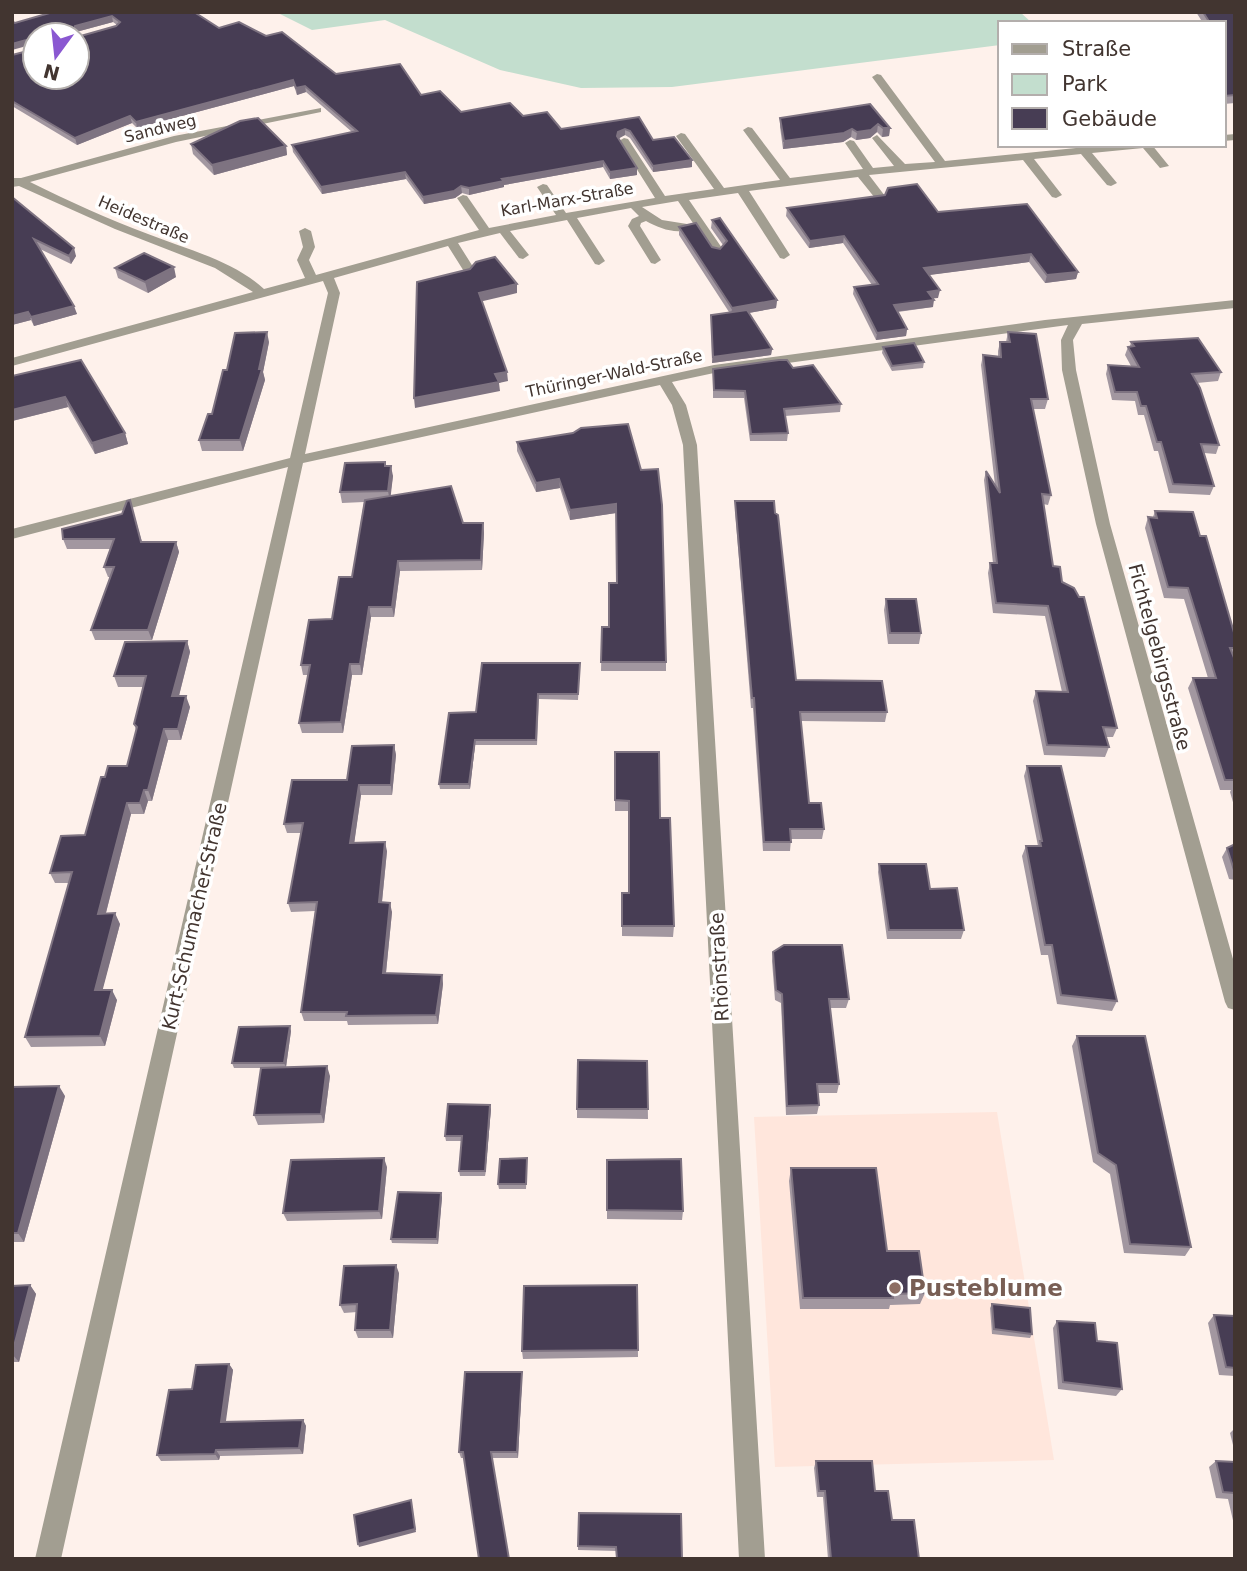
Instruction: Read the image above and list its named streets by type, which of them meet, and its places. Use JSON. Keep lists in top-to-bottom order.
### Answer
{
  "streets": {
    "street": [
      "Sandweg",
      "Karl-Marx-Straße",
      "Heidestraße",
      "Thüringer-Wald-Straße",
      "Fichtelgebirgsstraße",
      "Kurt-Schumacher-Straße",
      "Rhönstraße"
    ]
  },
  "crossings": [
    ["Sandweg", "Heidestraße"],
    ["Karl-Marx-Straße", "Heidestraße"],
    ["Karl-Marx-Straße", "Kurt-Schumacher-Straße"],
    ["Thüringer-Wald-Straße", "Fichtelgebirgsstraße"],
    ["Thüringer-Wald-Straße", "Kurt-Schumacher-Straße"],
    ["Thüringer-Wald-Straße", "Rhönstraße"]
  ],
  "places": ["Pusteblume"],
  "legend": ["Straße", "Park", "Gebäude"],
  "north": "bottom"
}
